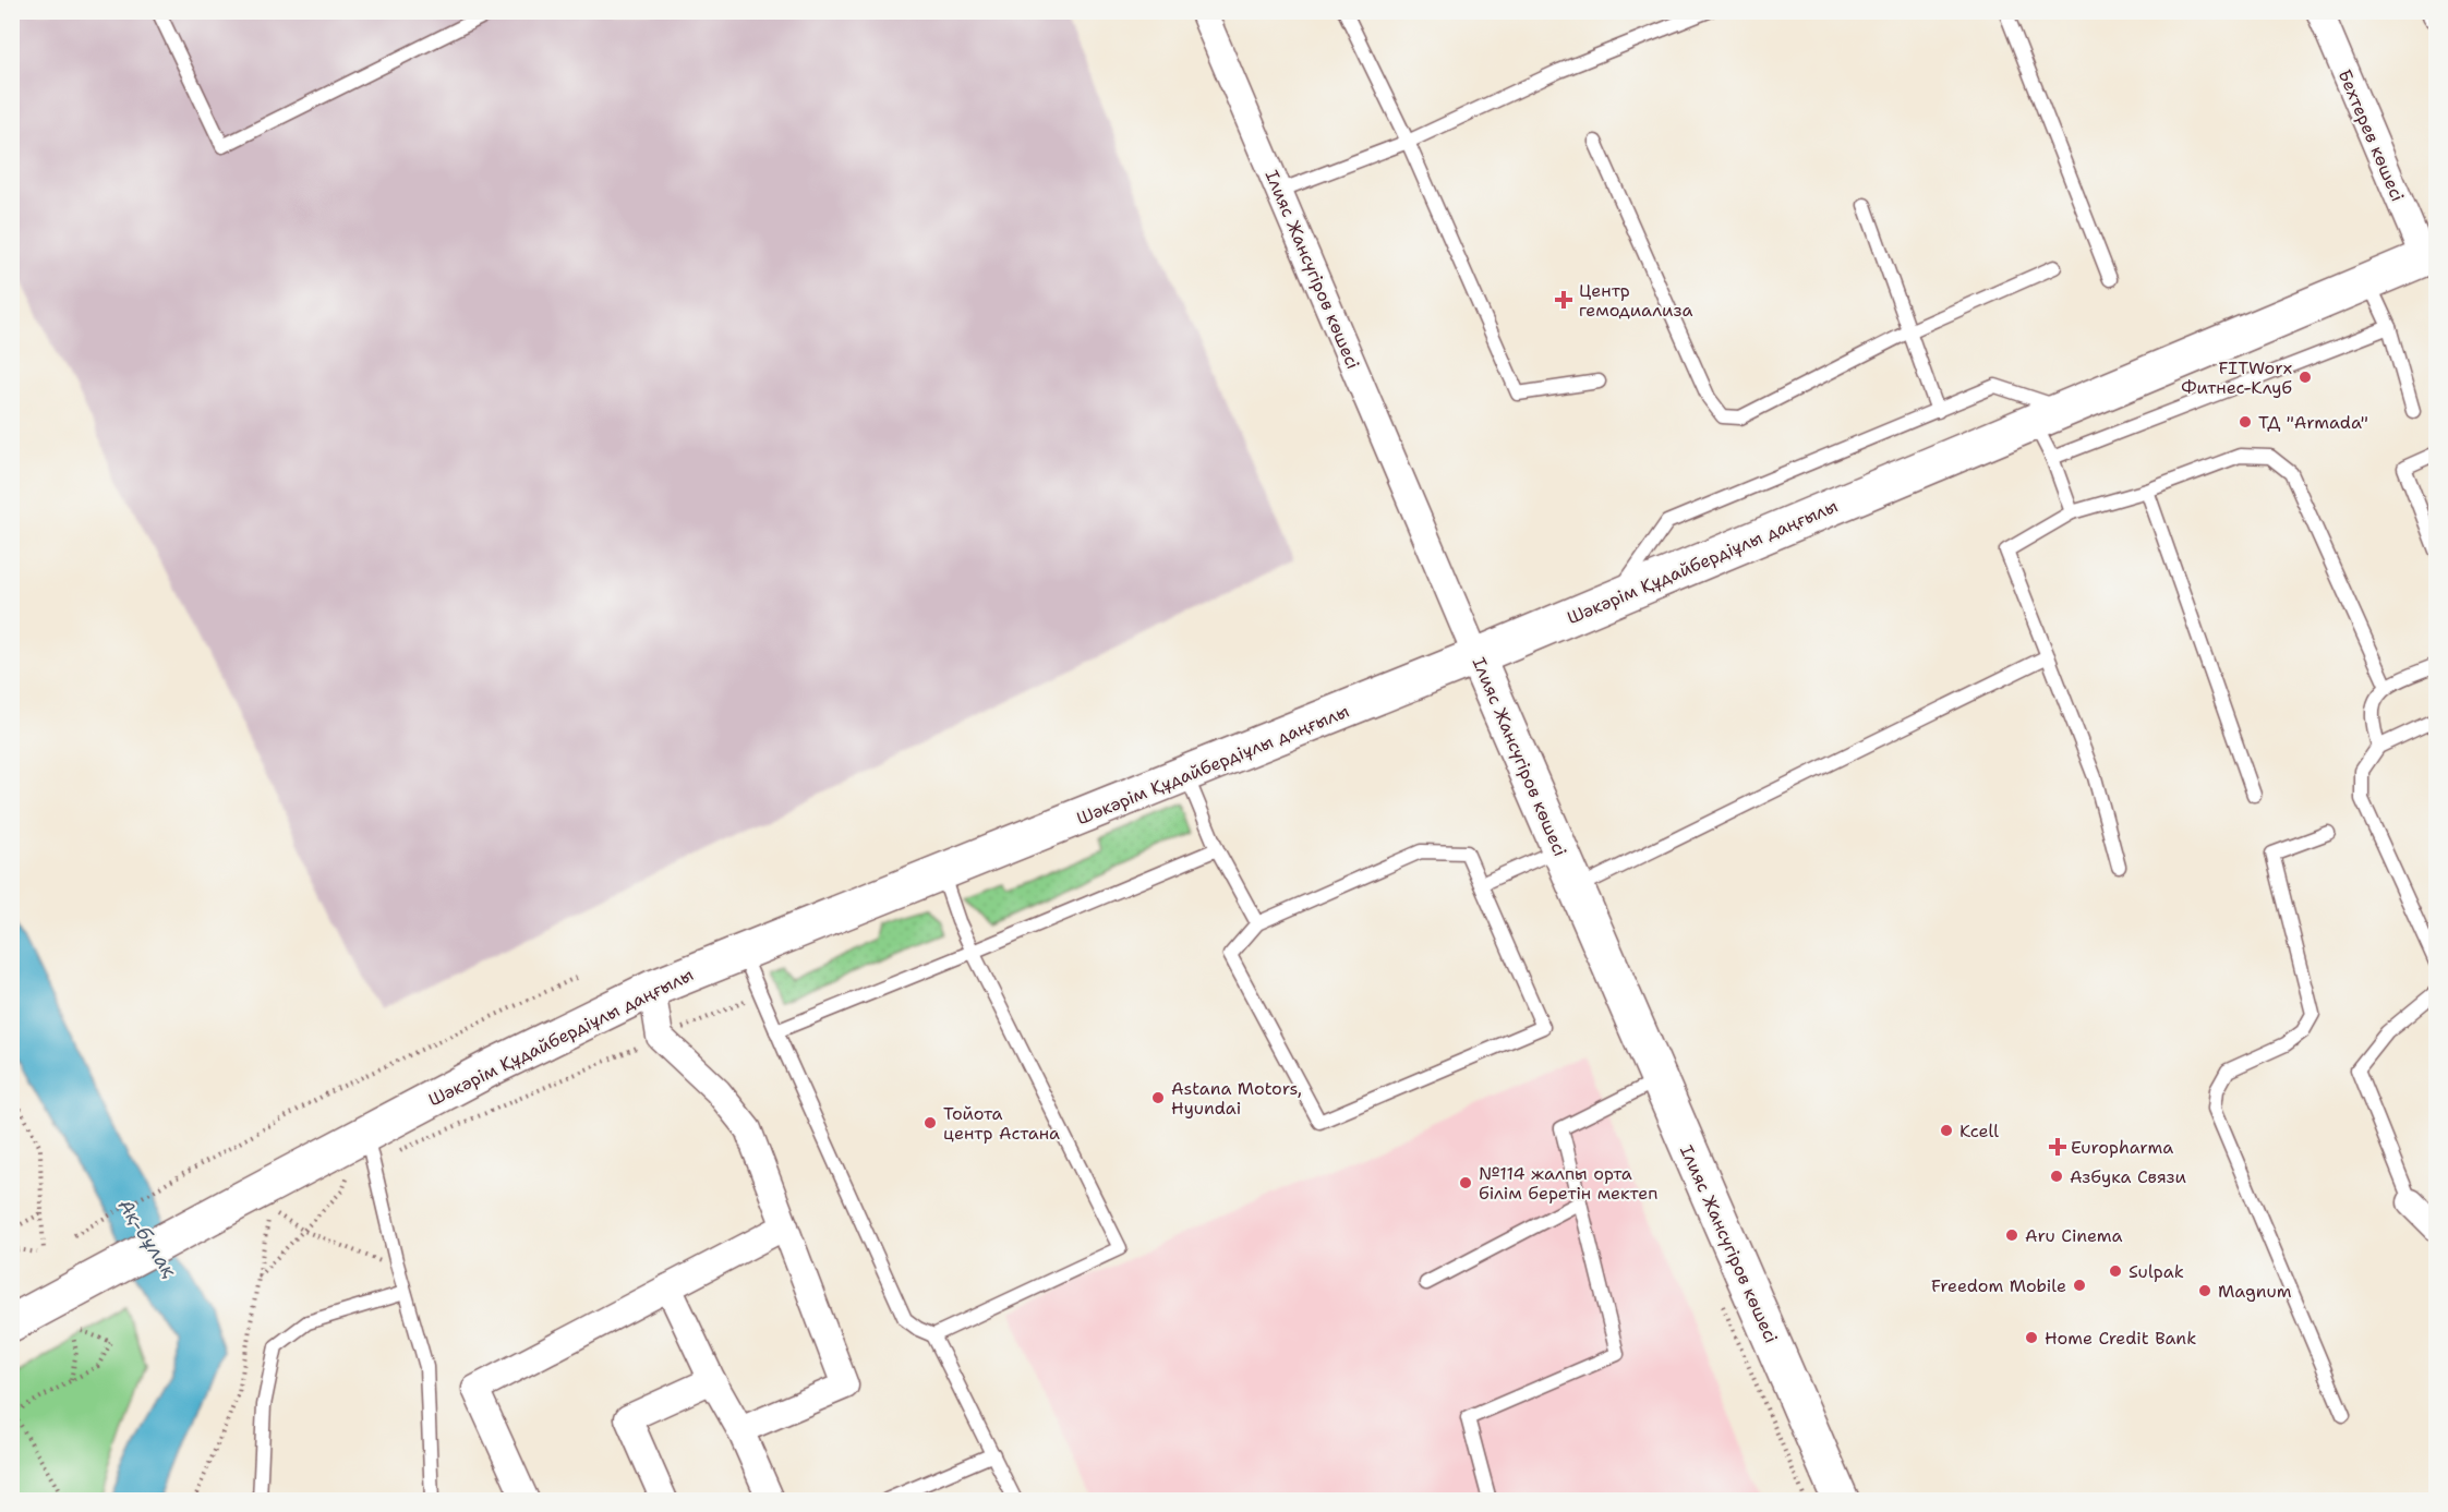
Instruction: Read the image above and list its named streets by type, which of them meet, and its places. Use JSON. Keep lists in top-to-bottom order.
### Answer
{
  "streets": {
    "main road": ["Ілияс Жансүгіров көшесі", "Шәкәрім Құдайбердіұлы даңғылы"],
    "street": ["Бехтерев көшесі"]
  },
  "crossings": [
    ["Бехтерев көшесі", "Шәкәрім Құдайбердіұлы даңғылы"],
    ["Ілияс Жансүгіров көшесі", "Шәкәрім Құдайбердіұлы даңғылы"]
  ],
  "water": ["Ақ-бұлақ"],
  "places": {
    "health": ["Центр гемодиализа", "Europharma"],
    "other": [
      "FITWorx Фитнес-Клуб",
      "ТД \"Armada\"",
      "Astana Motors, Hyundai",
      "Тойота центр Астана",
      "Kcell",
      "Азбука Связи",
      "№114 жалпы орта білім беретін мектеп",
      "Aru Cinema",
      "Sulpak",
      "Freedom Mobile",
      "Magnum",
      "Home Credit Bank"
    ]
  }
}
